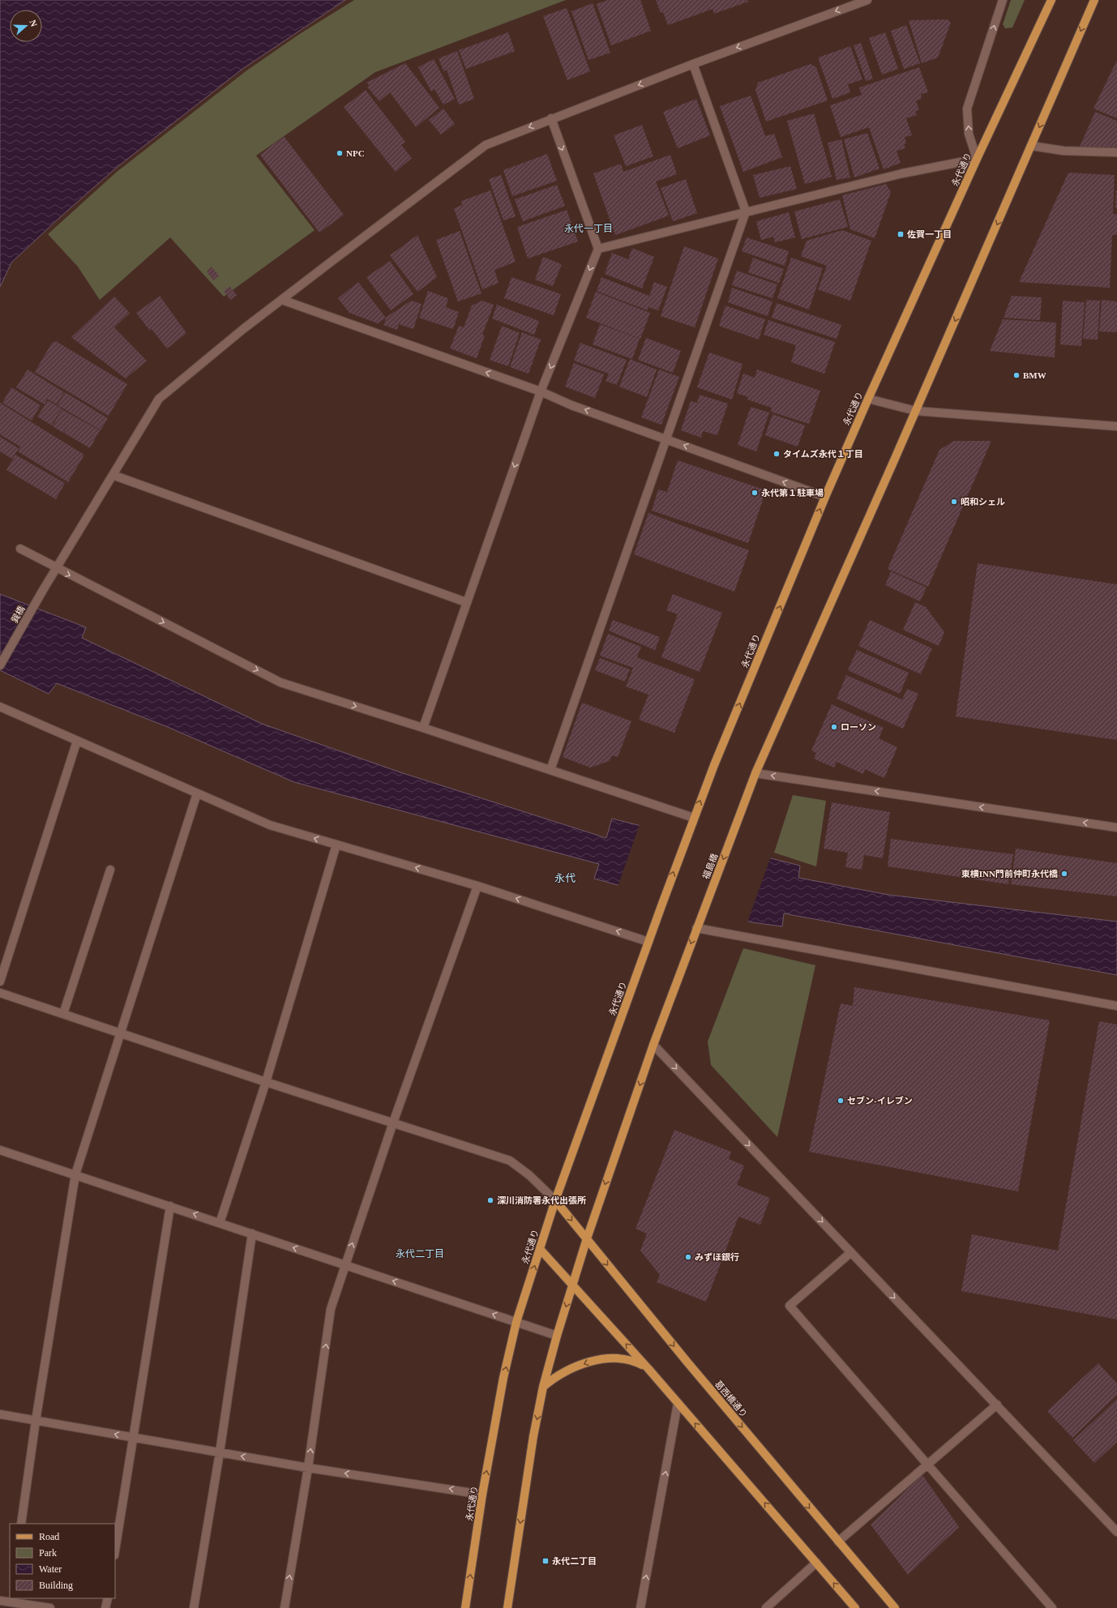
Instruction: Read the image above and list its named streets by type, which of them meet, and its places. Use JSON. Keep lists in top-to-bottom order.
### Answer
{
  "streets": {
    "main road": ["永代通り", "福島橋", "葛西橋通り"],
    "street": ["巽橋"]
  },
  "crossings": [
    ["永代通り", "葛西橋通り"]
  ],
  "one_way": ["巽橋", "福島橋"],
  "districts": ["永代一丁目", "永代", "永代二丁目"],
  "places": {
    "other": [
      "NPC",
      "BMW",
      "タイムズ永代１丁目",
      "永代第１駐車場",
      "昭和シェル",
      "ローソン",
      "東横INN門前仲町永代橋",
      "セブン-イレブン",
      "深川消防署永代出張所",
      "みずほ銀行"
    ],
    "transit": ["佐賀一丁目", "永代二丁目"]
  },
  "legend": [
    "Road",
    "Park",
    "Water",
    "Building"
  ],
  "north": "right"
}
